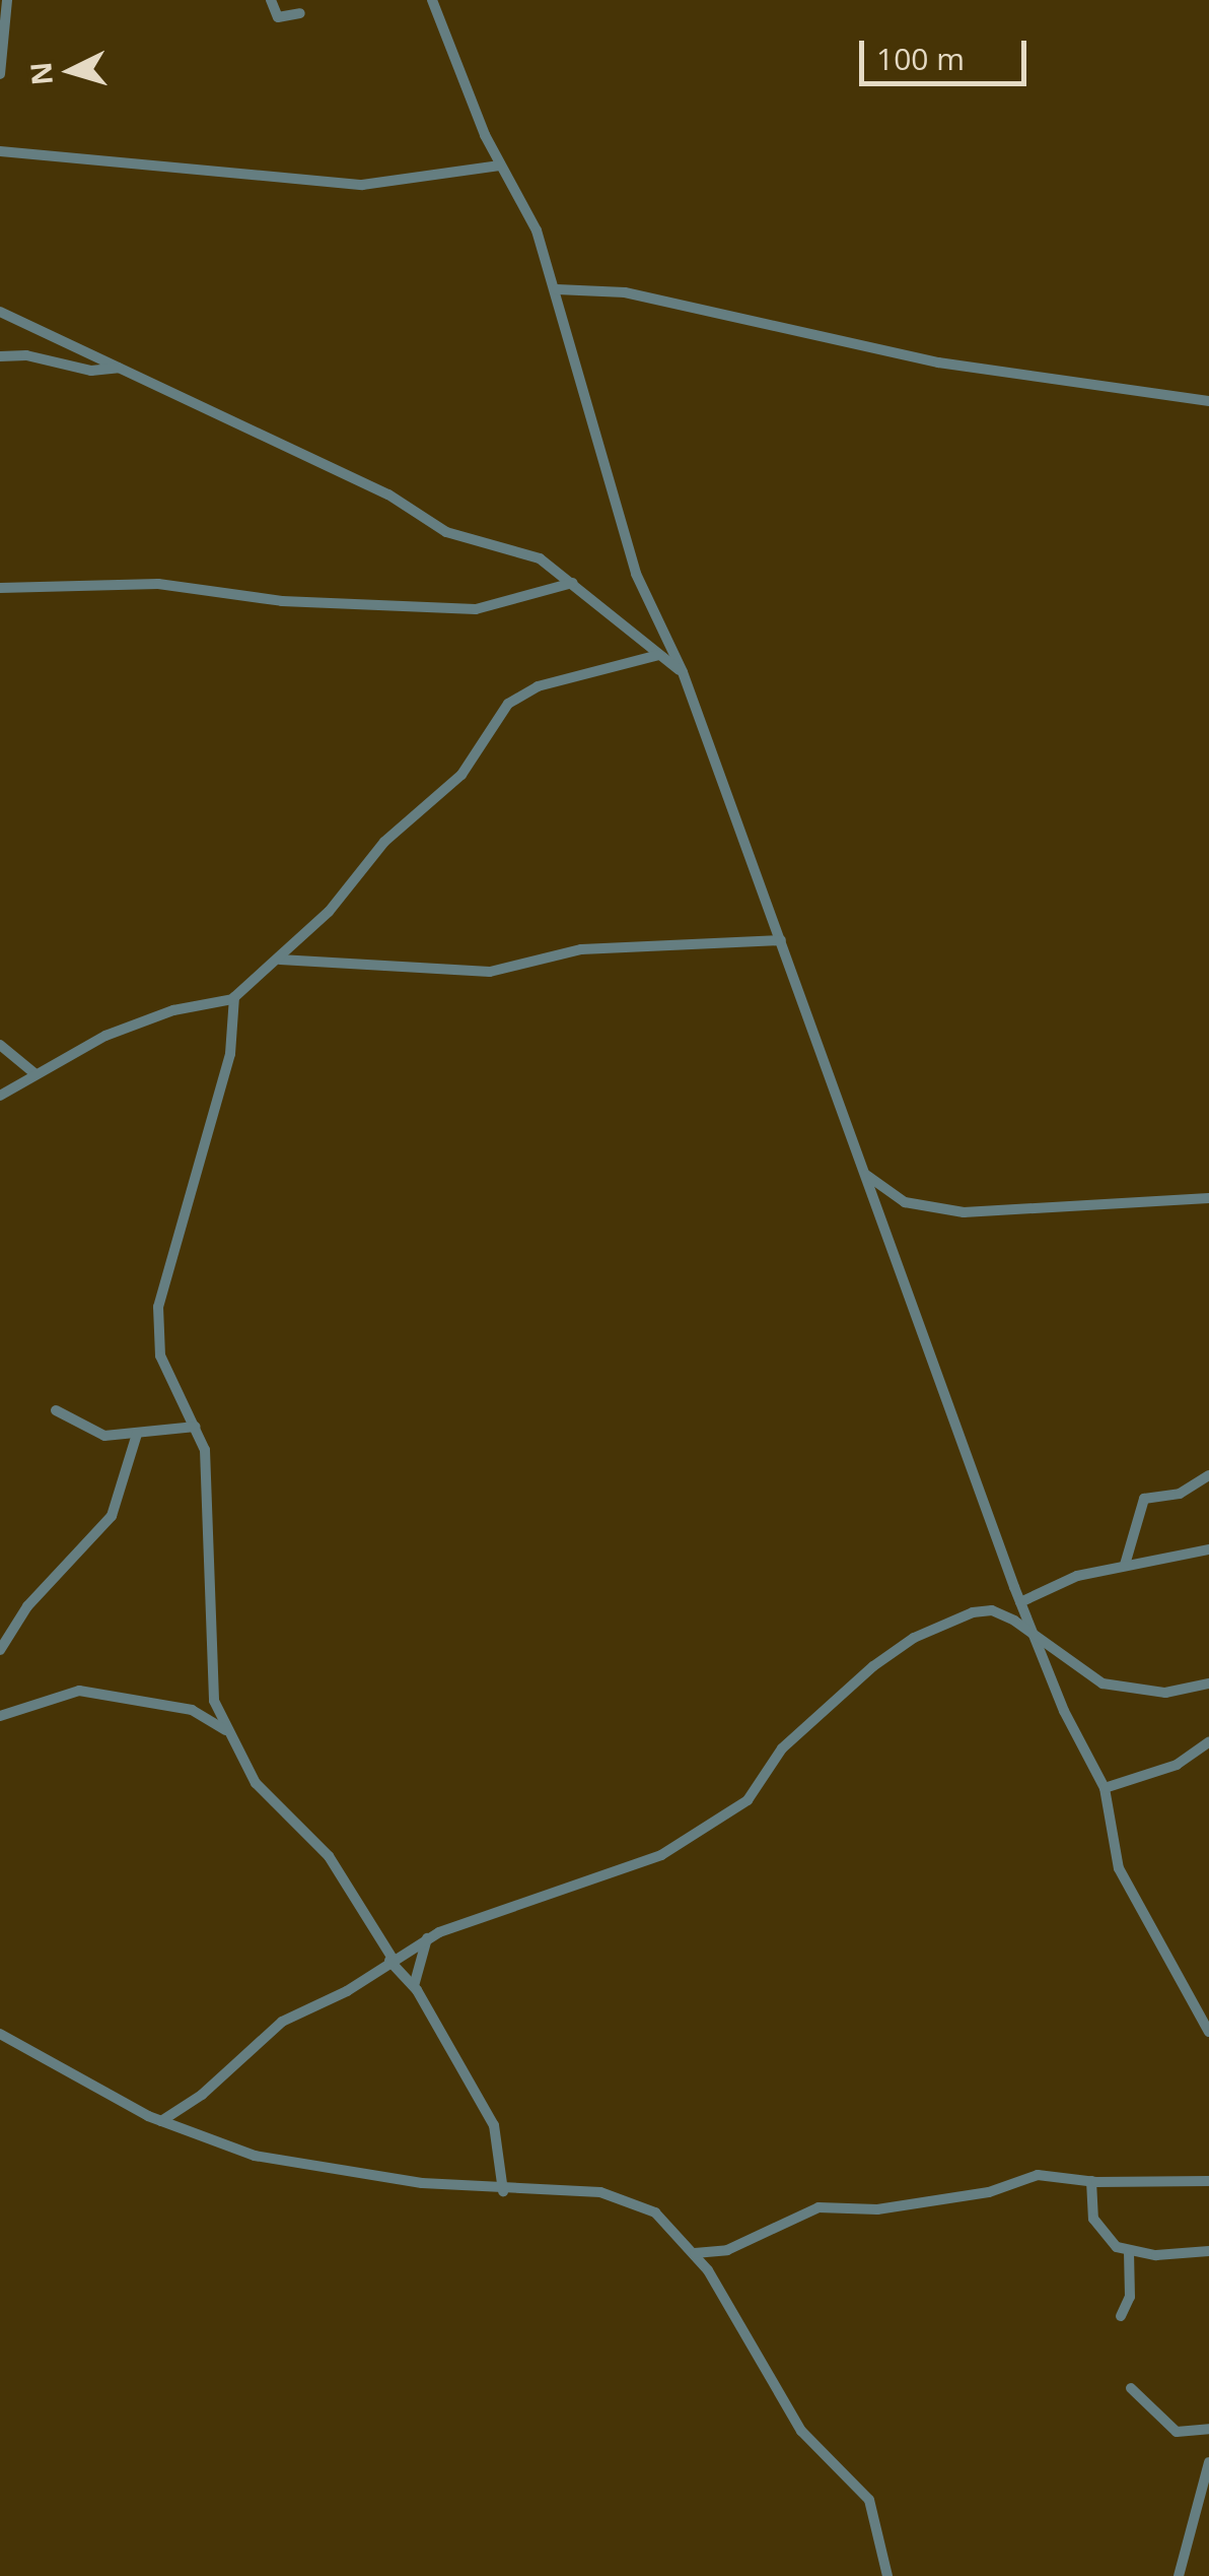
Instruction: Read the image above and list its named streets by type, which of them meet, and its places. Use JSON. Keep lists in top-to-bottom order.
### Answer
{
  "scale_bar": "100 m",
  "north": "left"
}
